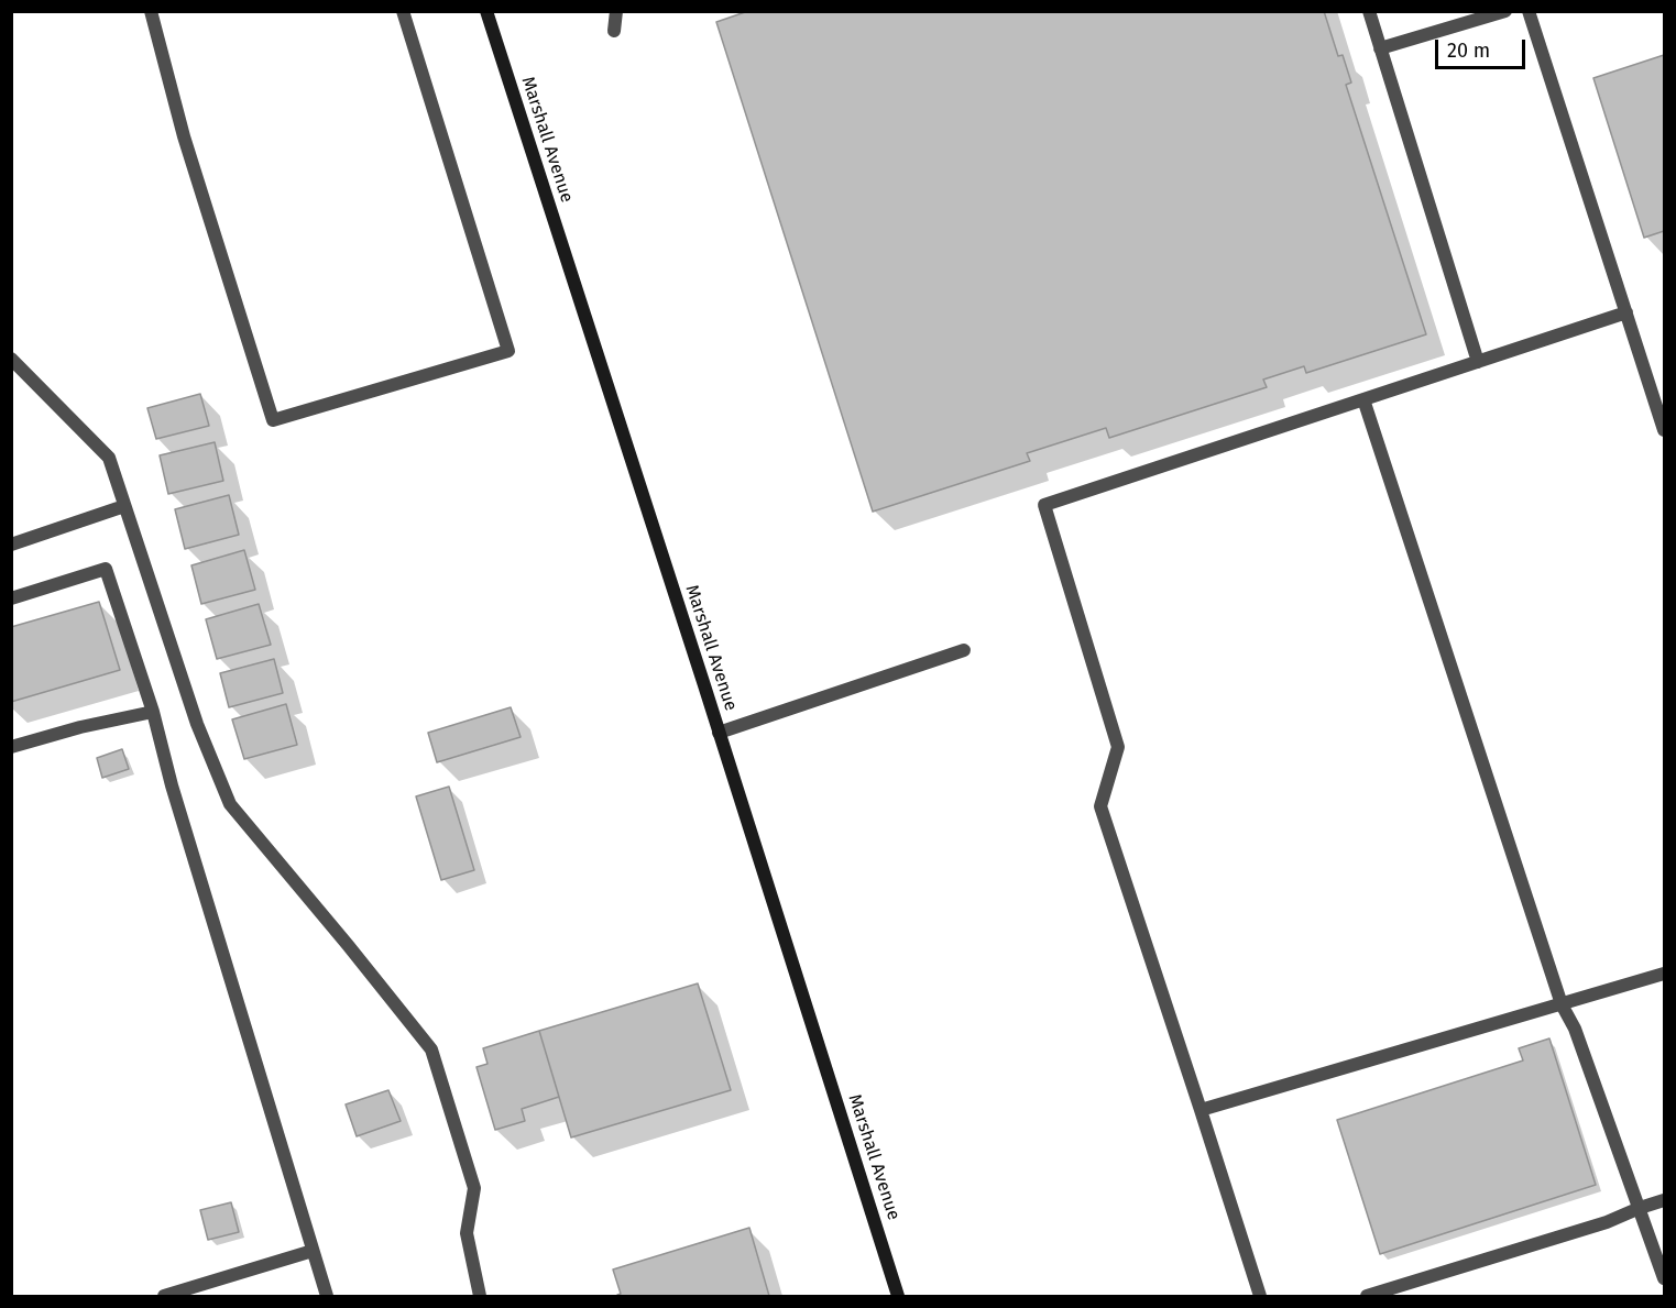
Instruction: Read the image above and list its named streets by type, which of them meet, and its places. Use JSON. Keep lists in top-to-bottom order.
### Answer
{
  "streets": {
    "street": ["Marshall Avenue"]
  },
  "scale_bar": "20 m"
}
